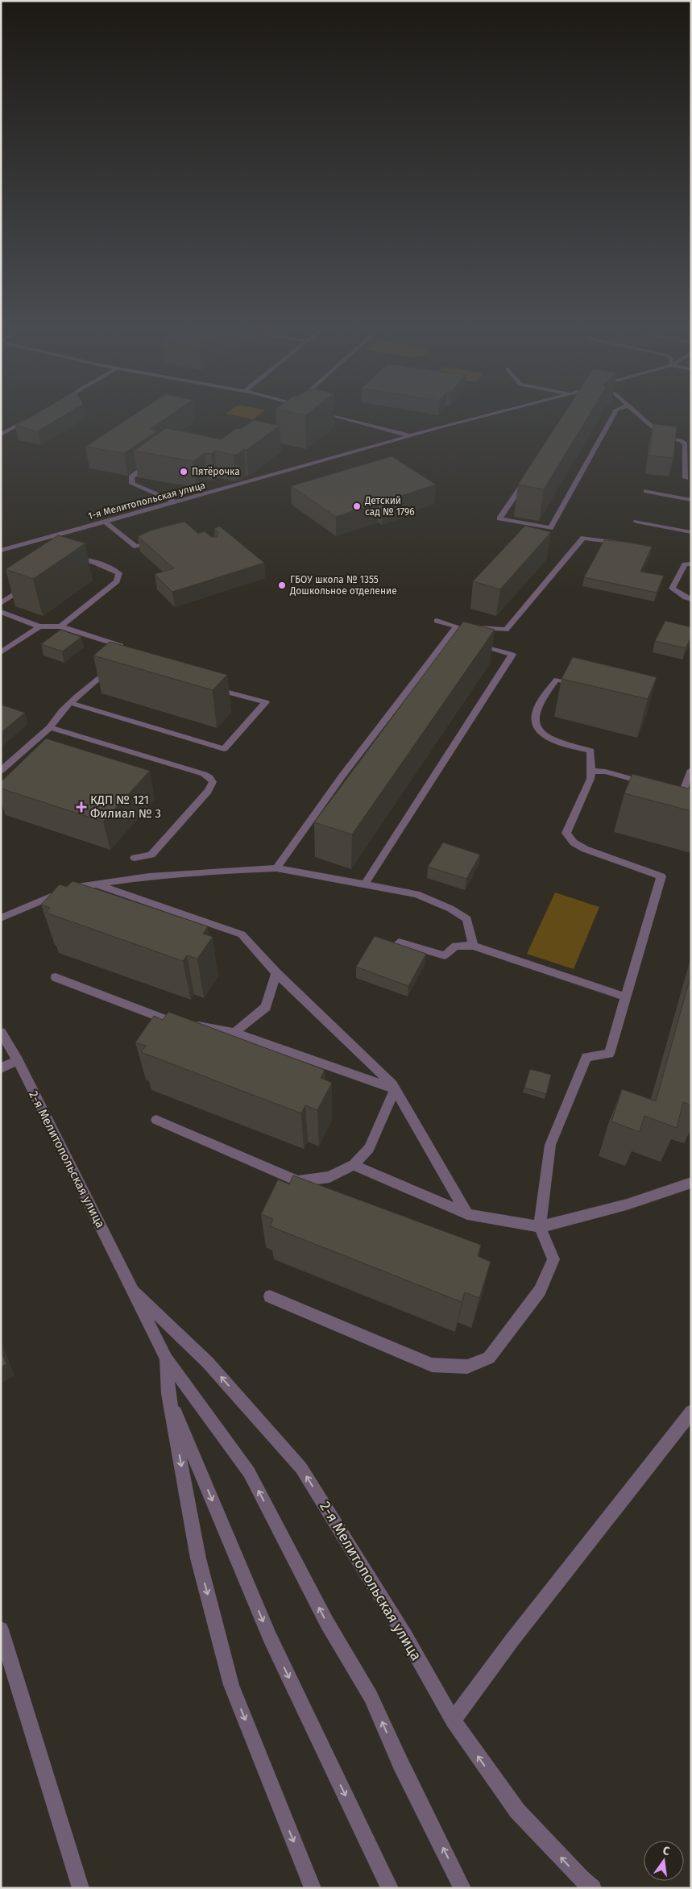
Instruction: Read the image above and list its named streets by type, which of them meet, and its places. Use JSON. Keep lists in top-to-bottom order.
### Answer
{
  "streets": {
    "street": ["1-я Мелитопольская улица", "2-я Мелитопольская улица"]
  },
  "places": {
    "other": ["Пятёрочка", "Детский сад № 1796", "ГБОУ школа № 1355 Дошкольное отделение"],
    "health": ["КДП № 121 Филиал № 3"]
  },
  "north": "top"
}
